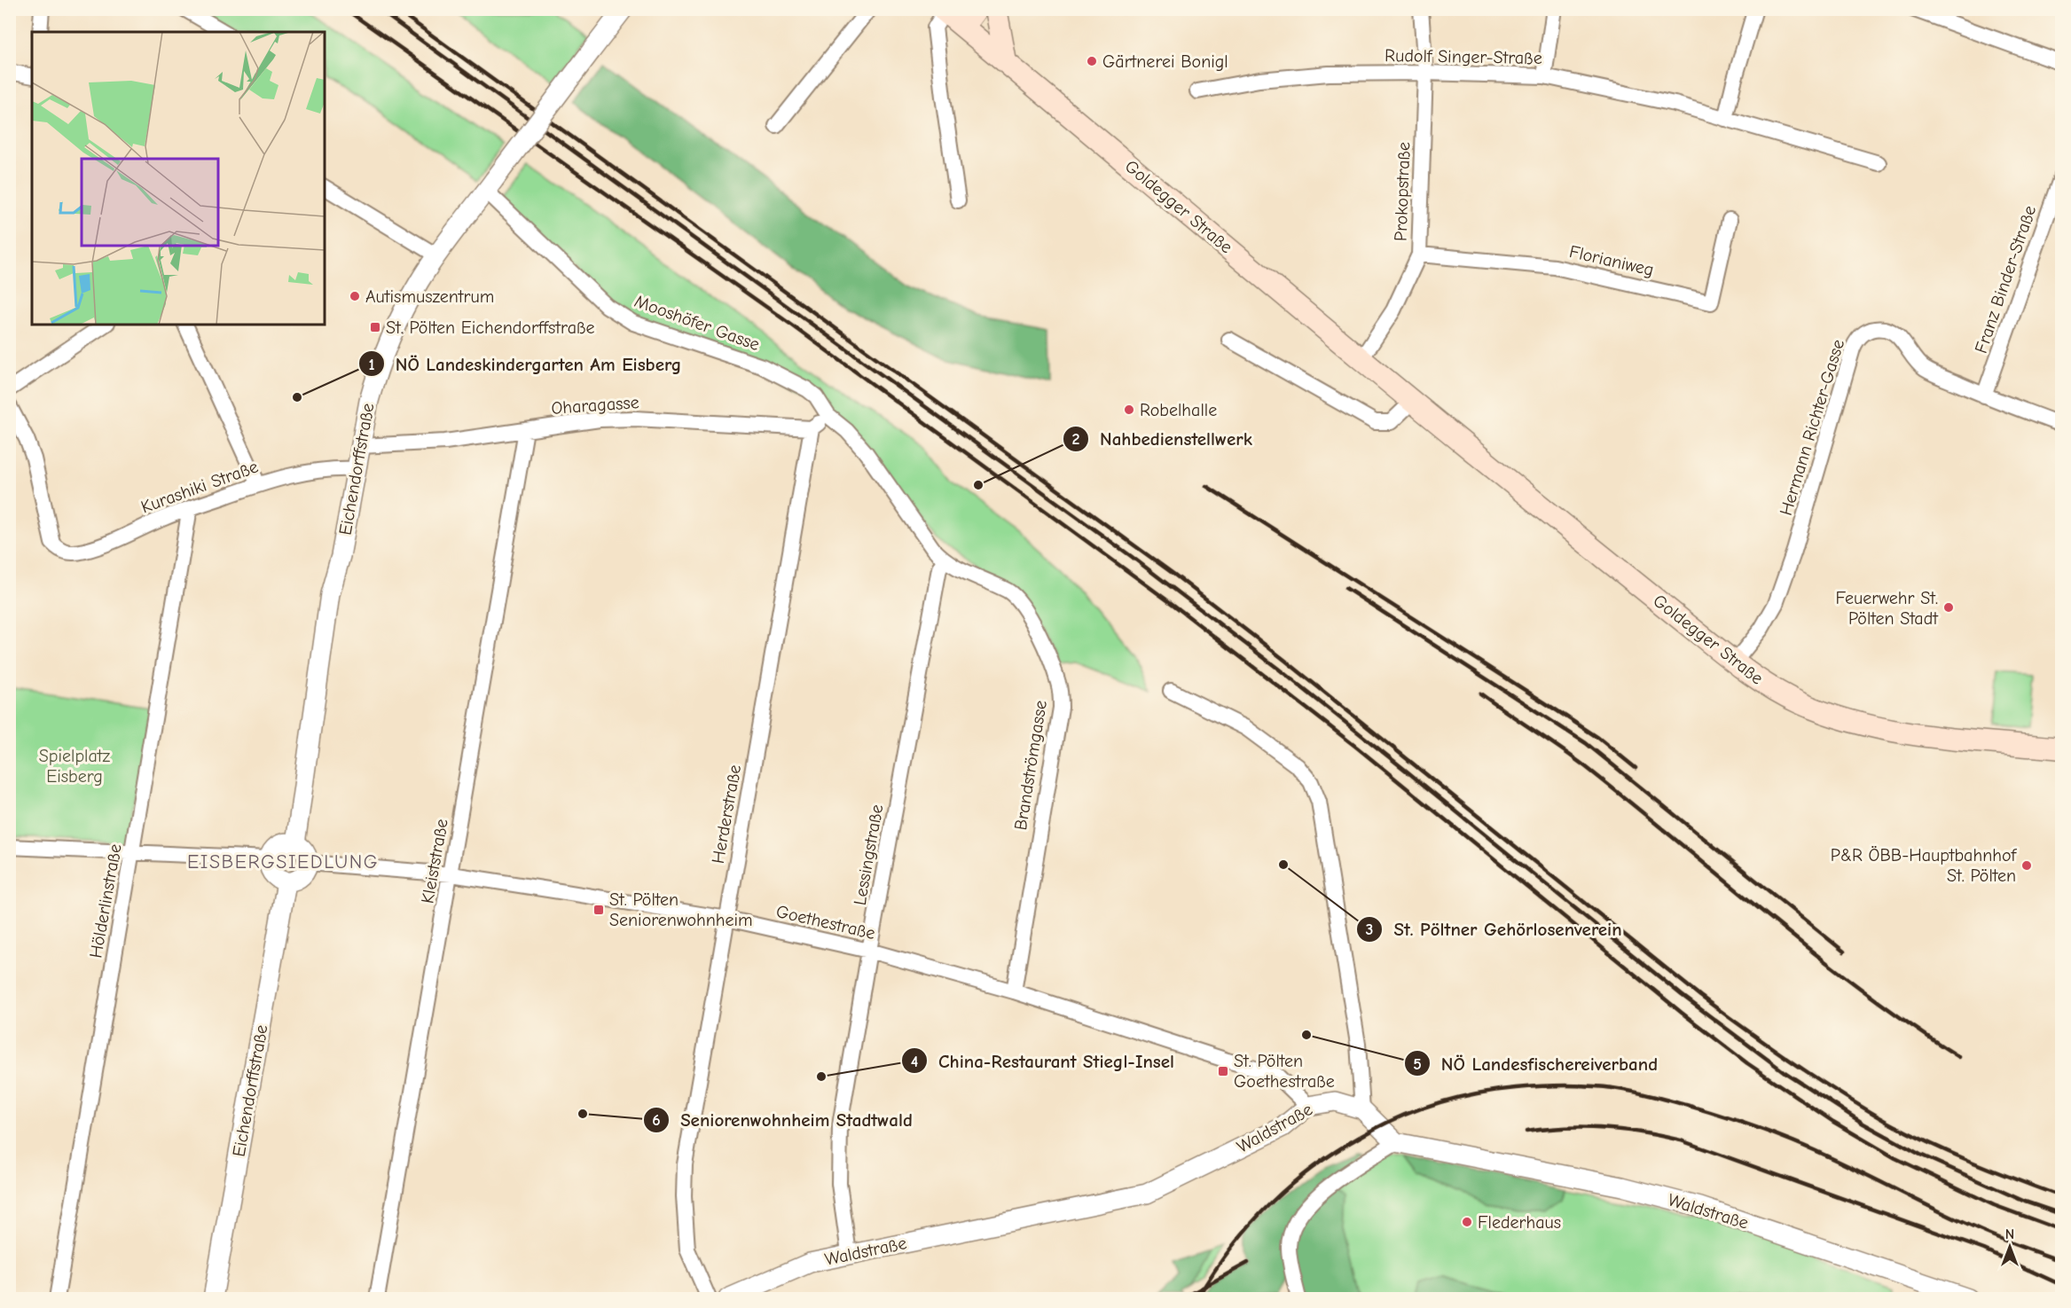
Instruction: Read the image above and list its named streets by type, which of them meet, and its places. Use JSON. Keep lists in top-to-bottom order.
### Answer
{
  "streets": {
    "main road": ["Goldegger Straße"],
    "street": [
      "Rudolf Singer-Straße",
      "Prokopstraße",
      "Florianiweg",
      "Franz Binder-Straße",
      "Mooshöfer Gasse",
      "Oharagasse",
      "Hermann Richter-Gasse",
      "Eichendorffstraße",
      "Kurashiki Straße",
      "Brandströmgasse",
      "Herderstraße",
      "Lessingstraße",
      "Kleiststraße",
      "Hölderlinstraße",
      "Goethestraße",
      "Waldstraße"
    ]
  },
  "crossings": [
    ["Rudolf Singer-Straße", "Prokopstraße"],
    ["Prokopstraße", "Goldegger Straße"],
    ["Prokopstraße", "Florianiweg"],
    ["Goldegger Straße", "Hermann Richter-Gasse"],
    ["Franz Binder-Straße", "Hermann Richter-Gasse"],
    ["Mooshöfer Gasse", "Eichendorffstraße"],
    ["Mooshöfer Gasse", "Brandströmgasse"],
    ["Oharagasse", "Eichendorffstraße"],
    ["Oharagasse", "Herderstraße"],
    ["Oharagasse", "Kleiststraße"],
    ["Eichendorffstraße", "Kurashiki Straße"],
    ["Eichendorffstraße", "Goethestraße"],
    ["Kurashiki Straße", "Hölderlinstraße"],
    ["Brandströmgasse", "Lessingstraße"],
    ["Brandströmgasse", "Goethestraße"],
    ["Herderstraße", "Goethestraße"],
    ["Lessingstraße", "Goethestraße"],
    ["Lessingstraße", "Waldstraße"],
    ["Kleiststraße", "Goethestraße"],
    ["Goethestraße", "Waldstraße"]
  ],
  "districts": ["EISBERGSIEDLUNG"],
  "parks": ["Spielplatz Eisberg"],
  "places": {
    "other": [
      "Gärtnerei Bonigl",
      "Autismuszentrum",
      "NÖ Landeskindergarten Am Eisberg",
      "Robelhalle",
      "Nahbedienstellwerk",
      "Feuerwehr St. Pölten Stadt",
      "St. Pöltner Gehörlosenverein",
      "P&R ÖBB-Hauptbahnhof St. Pölten",
      "NÖ Landesfischereiverband",
      "China-Restaurant Stiegl-Insel",
      "Seniorenwohnheim Stadtwald",
      "Flederhaus"
    ],
    "transit": ["St. Pölten Eichendorffstraße", "St. Pölten Seniorenwohnheim", "St. Pölten Goethestraße"]
  },
  "north": "top"
}
